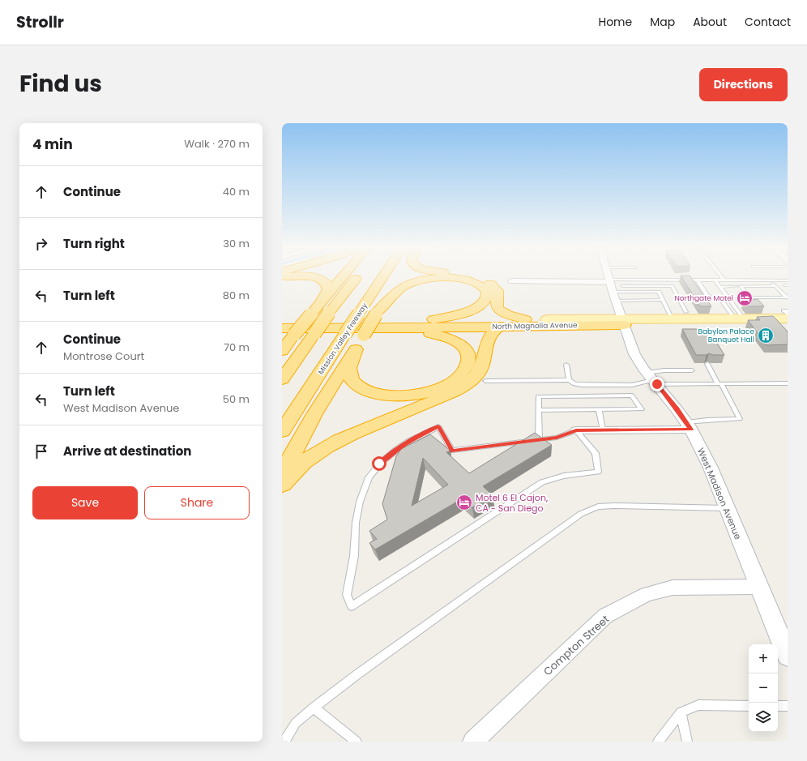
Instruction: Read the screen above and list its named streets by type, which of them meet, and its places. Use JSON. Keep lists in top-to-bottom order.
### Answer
{
  "streets": {
    "highway": ["North Magnolia Avenue", "Mission Valley Freeway"],
    "street": ["West Madison Avenue", "Compton Street"]
  },
  "crossings": [
    ["North Magnolia Avenue", "West Madison Avenue"],
    ["West Madison Avenue", "Compton Street"]
  ],
  "places": {
    "hotel": ["Northgate Motel", "Motel 6 El Cajon, CA - San Diego"],
    "building": ["Babylon Palace Banquet Hall"]
  },
  "page": {
    "header": "Strollr",
    "nav": [
      "Home",
      "Map",
      "About",
      "Contact"
    ],
    "title": "Find us",
    "buttons": [
      "Directions",
      ["Save", "Share"]
    ],
    "heading": ["4 min", "Walk · 270 m"],
    "list": [
      ["Continue", "40 m"],
      ["Turn right", "30 m"],
      ["Turn left", "80 m"],
      ["Continue", "Montrose Court", "70 m"],
      ["Turn left", "West Madison Avenue", "50 m"],
      "Arrive at destination"
    ],
    "map_buttons": ["+", "−"]
  }
}
